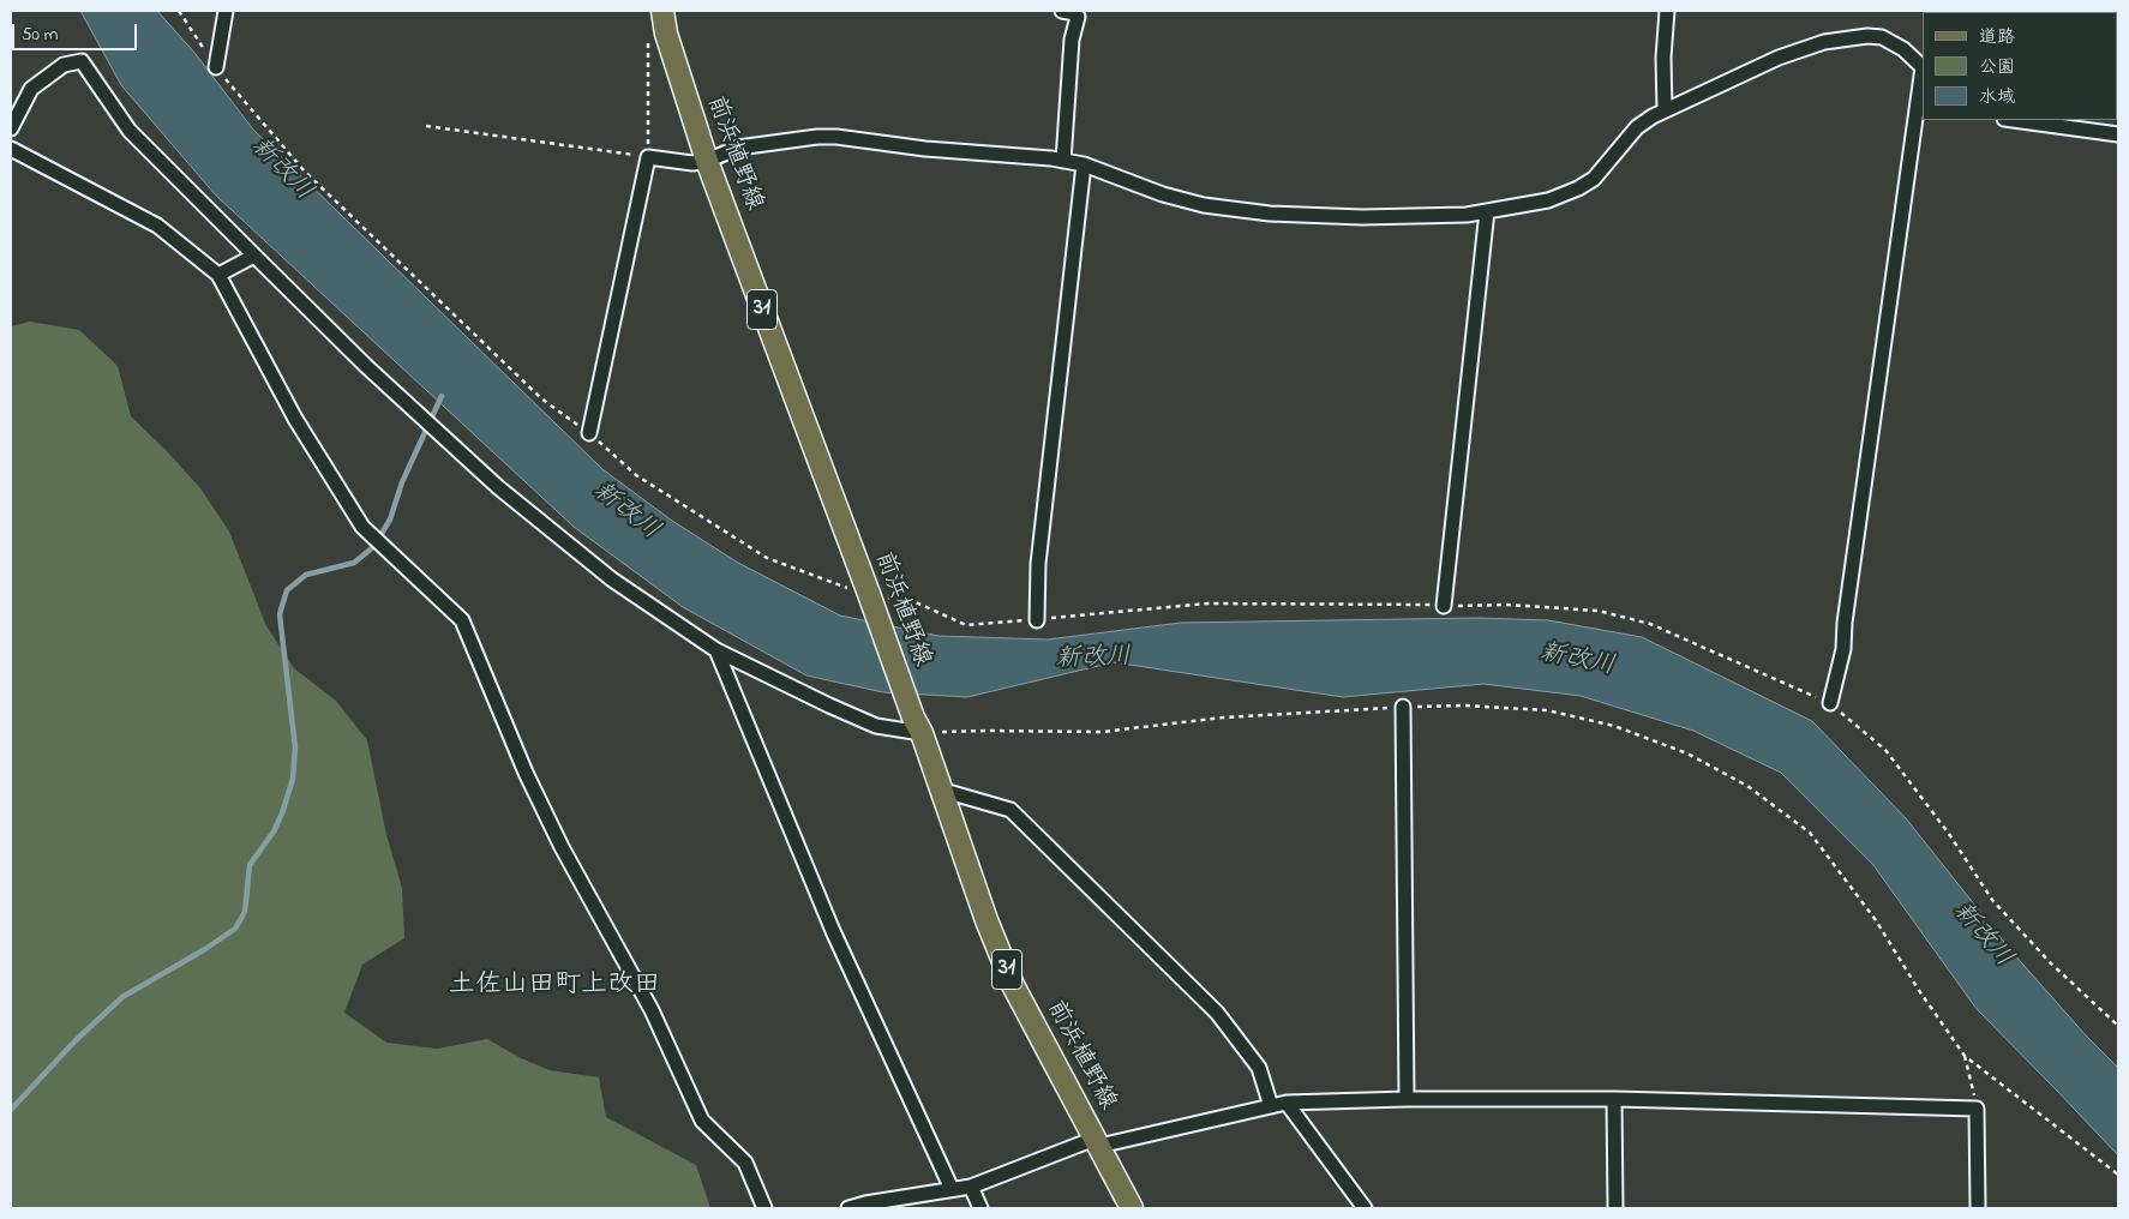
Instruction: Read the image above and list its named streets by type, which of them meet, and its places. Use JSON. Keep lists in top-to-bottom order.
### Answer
{
  "streets": {
    "main road": ["前浜植野線", "31"]
  },
  "districts": ["土佐山田町上改田"],
  "water": ["新改川"],
  "legend": ["道路", "公園", "水域"],
  "scale_bar": "50 m"
}
